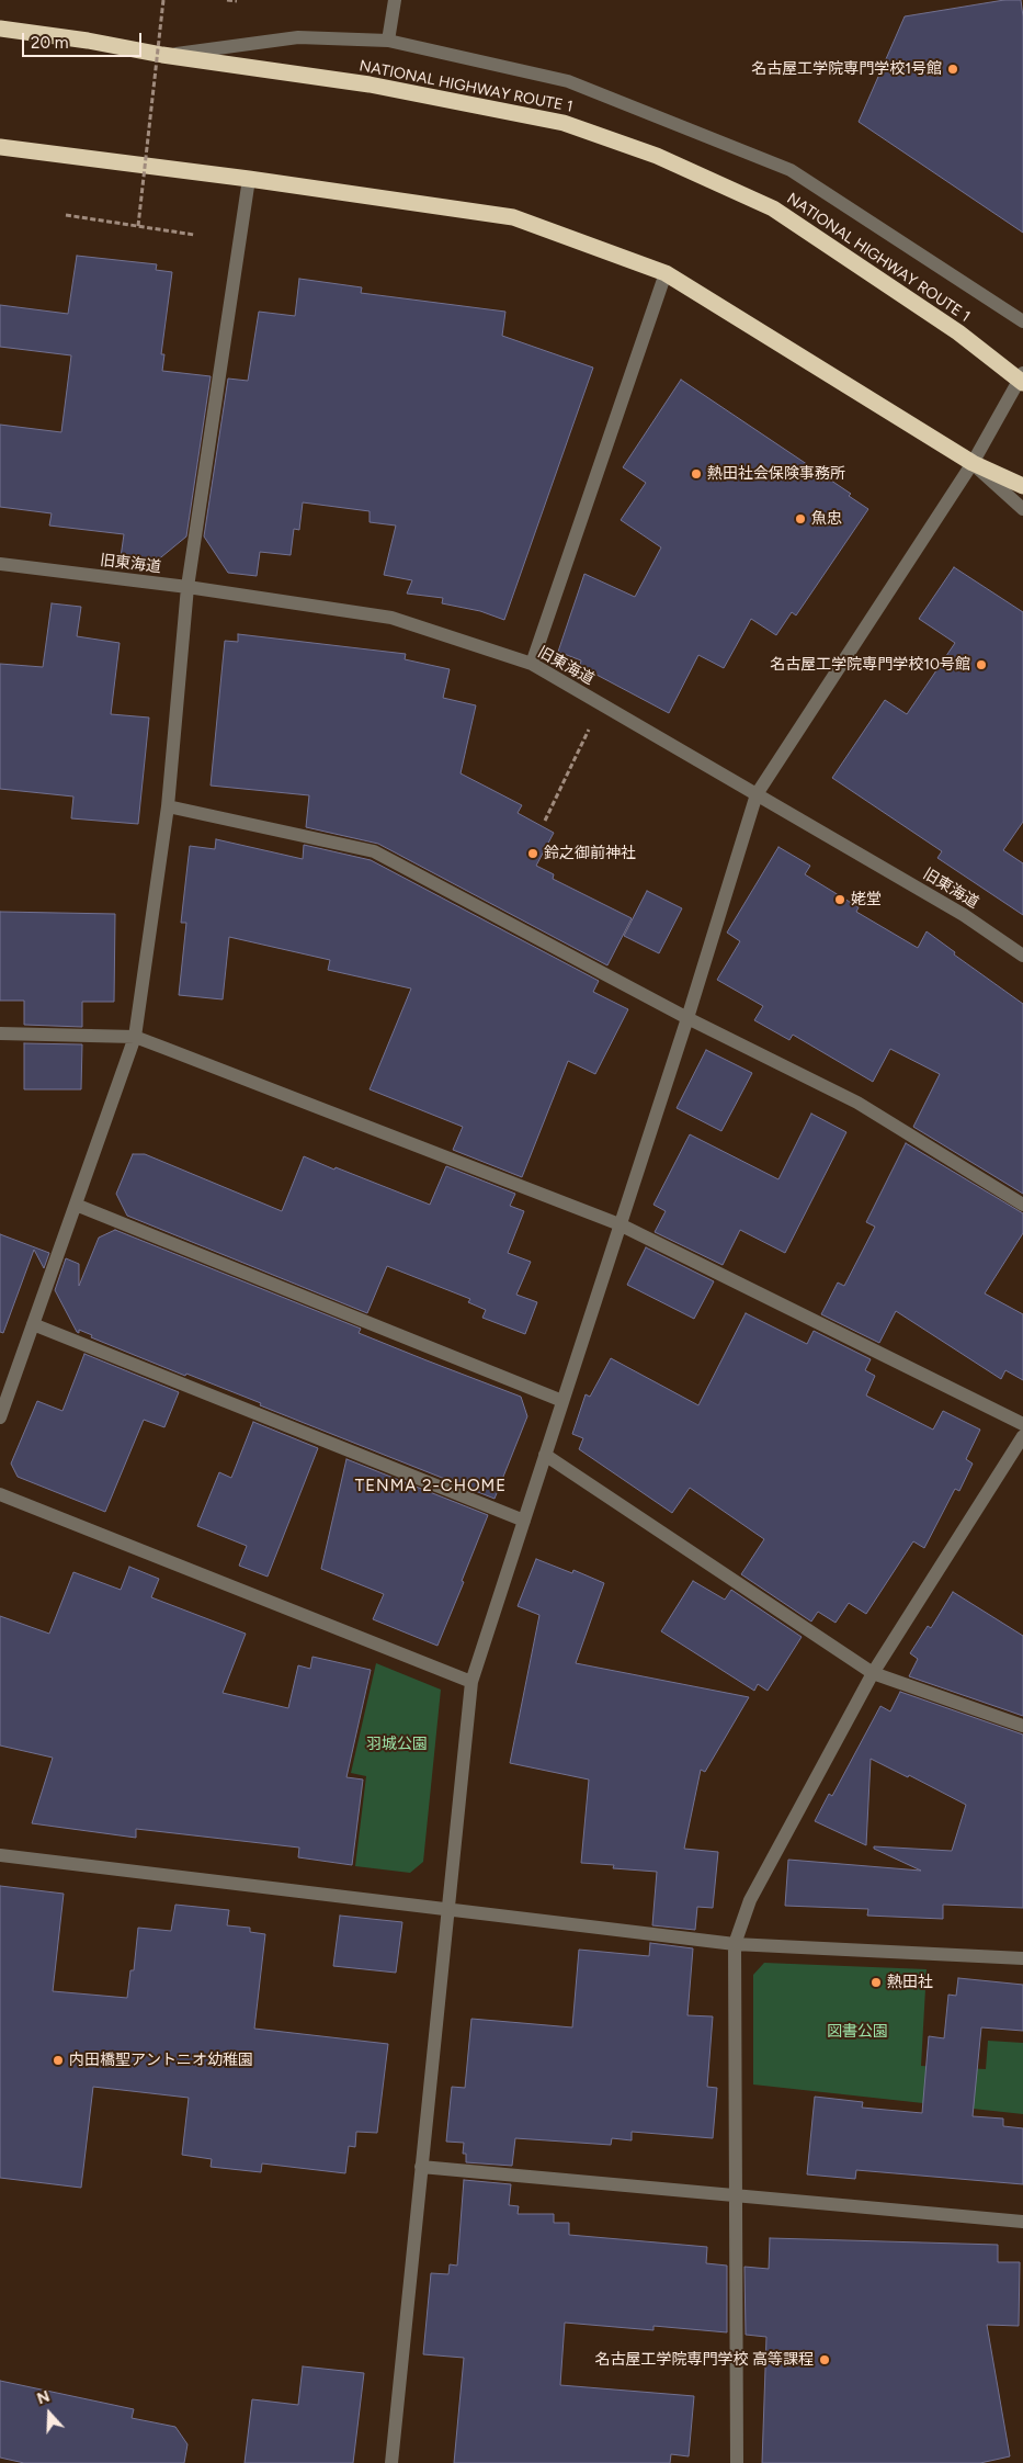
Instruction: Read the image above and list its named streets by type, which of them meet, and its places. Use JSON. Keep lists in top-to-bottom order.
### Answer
{
  "streets": {
    "highway": ["NATIONAL HIGHWAY ROUTE 1"],
    "street": ["旧東海道"]
  },
  "districts": ["TENMA 2-CHOME"],
  "parks": ["羽城公園", "図書公園"],
  "places": [
    "名古屋工学院専門学校1号館",
    "熱田社会保険事務所",
    "魚忠",
    "名古屋工学院専門学校10号館",
    "鈴之御前神社",
    "姥堂",
    "熱田社",
    "内田橋聖アントニオ幼稚園",
    "名古屋工学院専門学校 高等課程"
  ],
  "scale_bar": "20 m",
  "north": "top"
}
